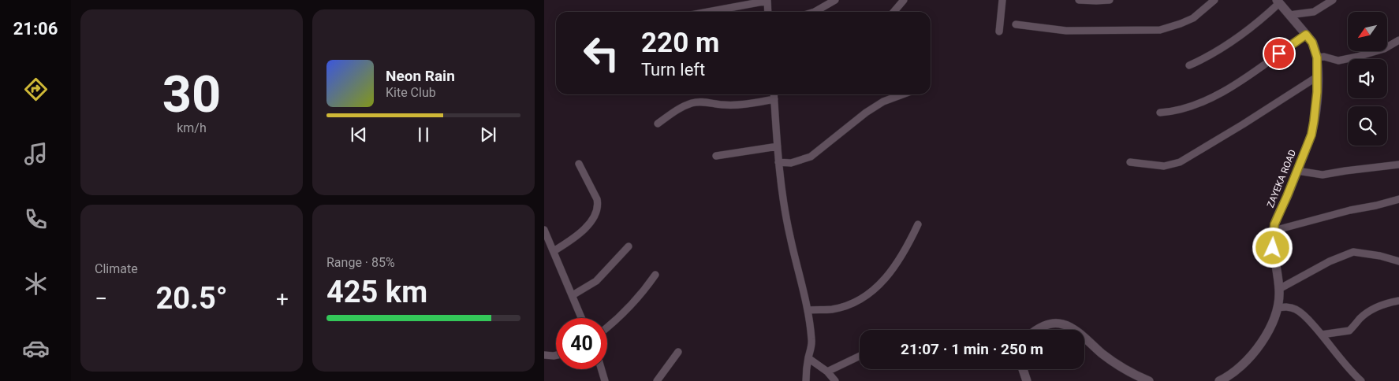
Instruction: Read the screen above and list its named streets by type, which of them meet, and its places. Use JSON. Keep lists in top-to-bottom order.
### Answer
{
  "streets": {
    "street": ["ZAYEKA ROAD"]
  },
  "north": "bottom left",
  "page": {
    "tabs": "21:06",
    "tile": [
      ["30", "km/h"],
      "Climate",
      ["Range · 85%", "425 km"]
    ],
    "turn": ["220 m", "Turn left"],
    "song": ["Neon Rain", "Kite Club"],
    "heat": ["−", "20.5°", "+"],
    "limit": "40",
    "trip": "21:07 · 1 min · 250 m"
  }
}
